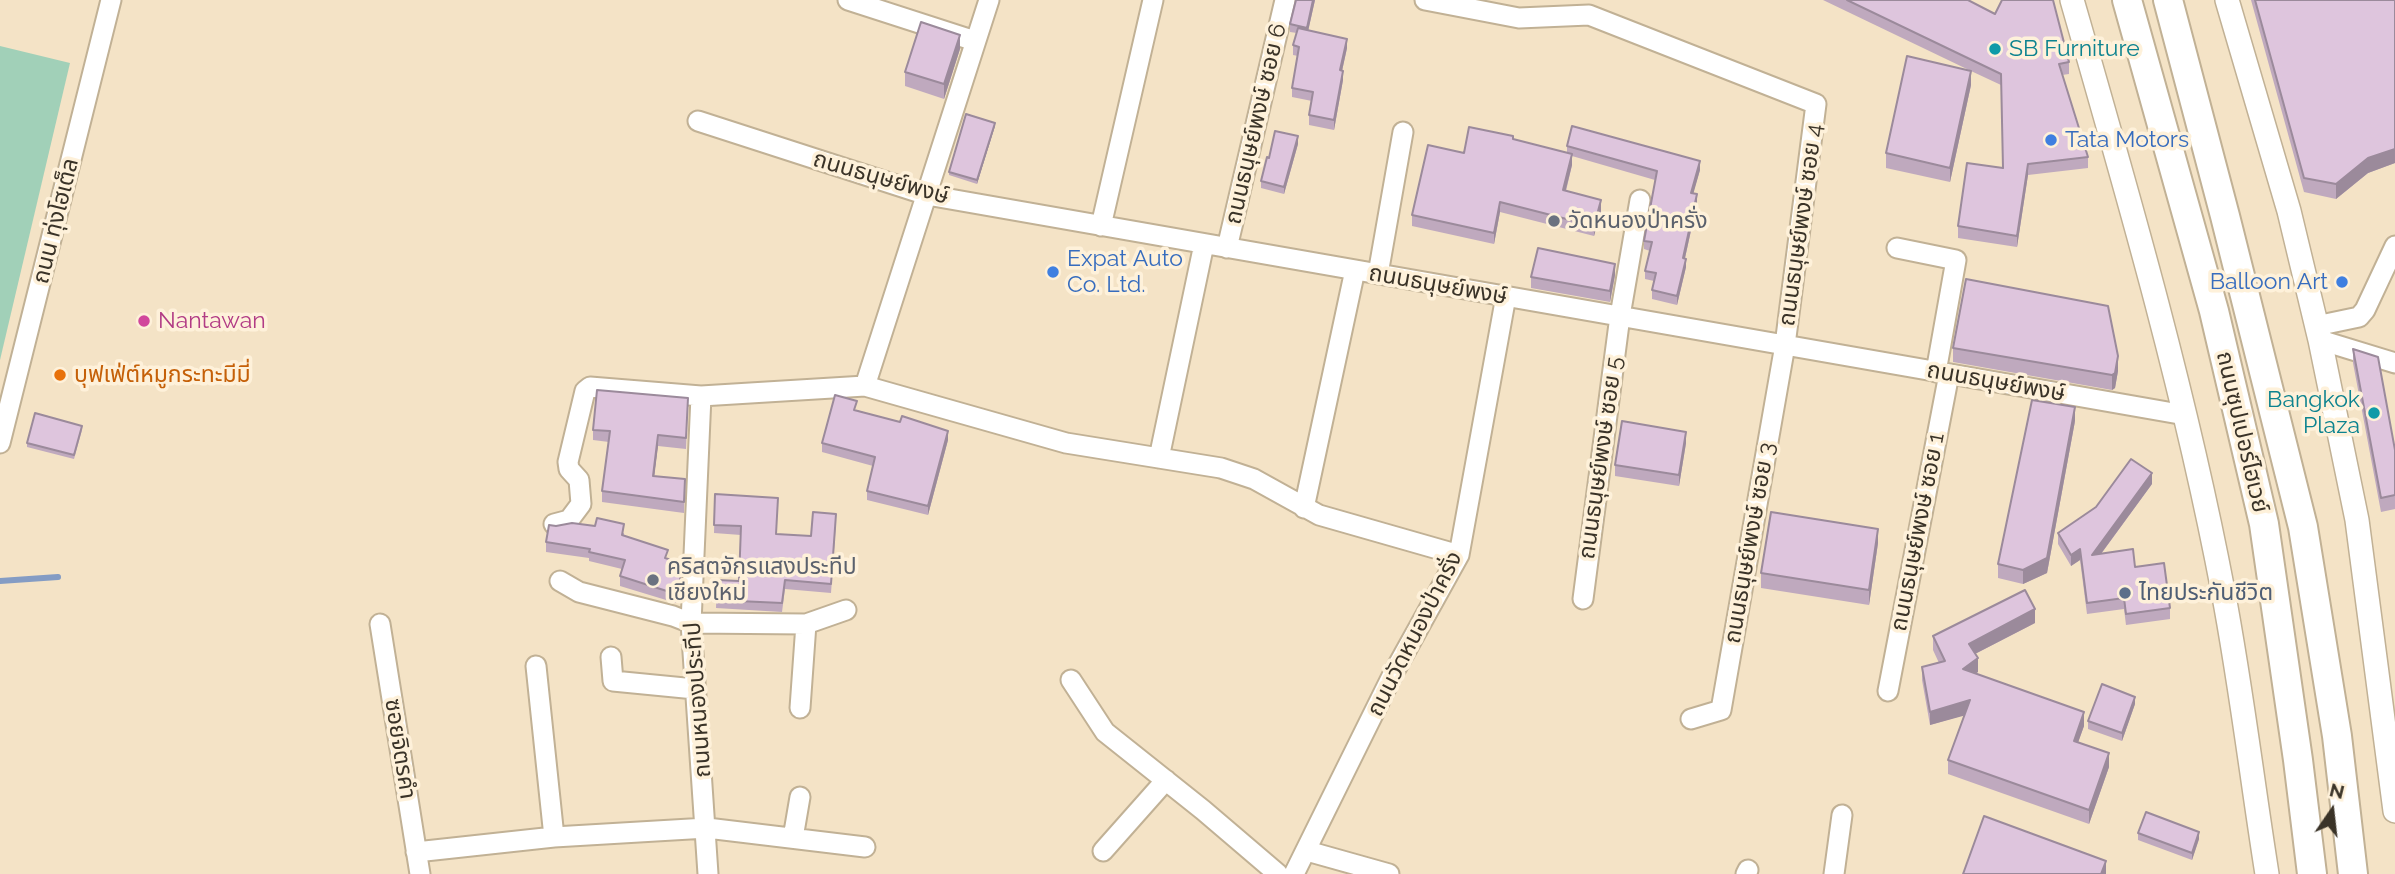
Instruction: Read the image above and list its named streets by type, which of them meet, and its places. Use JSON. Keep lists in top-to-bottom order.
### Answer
{
  "streets": {
    "highway": ["ถนนซุปเปอร์ไฮเวย์"],
    "street": [
      "ถนนธนุษย์พงษ์ ซอย 6",
      "ถนนธนุษย์พงษ์",
      "ถนน ทุ่งโฮเต็ล",
      "ถนนธนุษย์พงษ์ ซอย 4",
      "ถนนธนุษย์พงษ์ ซอย 5",
      "ถนนธนุษย์พงษ์ ซอย 1",
      "ถนนธนุษย์พงษ์ ซอย 3",
      "ถนนวัดหนองป่าครั่ง",
      "ถนนหนองประทีป",
      "ซอยจิตรคำ"
    ]
  },
  "crossings": [
    ["ถนนธนุษย์พงษ์ ซอย 6", "ถนนธนุษย์พงษ์"],
    ["ถนนธนุษย์พงษ์", "ถนนธนุษย์พงษ์ ซอย 4"],
    ["ถนนธนุษย์พงษ์", "ถนนธนุษย์พงษ์ ซอย 5"],
    ["ถนนธนุษย์พงษ์", "ถนนธนุษย์พงษ์ ซอย 1"],
    ["ถนนธนุษย์พงษ์", "ถนนธนุษย์พงษ์ ซอย 3"],
    ["ถนนธนุษย์พงษ์", "ถนนวัดหนองป่าครั่ง"],
    ["ถนนธนุษย์พงษ์ ซอย 4", "ถนนธนุษย์พงษ์ ซอย 3"]
  ],
  "places": [
    "SB Furniture",
    "Tata Motors",
    "วัดหนองป่าครั่ง",
    "Expat Auto Co. Ltd.",
    "Balloon Art",
    "Nantawan",
    "บุฟเฟ่ต์หมูกระทะมีมี่",
    "Bangkok Plaza",
    "คริสตจักรแสงประทีป เชียงใหม่",
    "ไทยประกันชีวิต"
  ],
  "north": "top"
}
